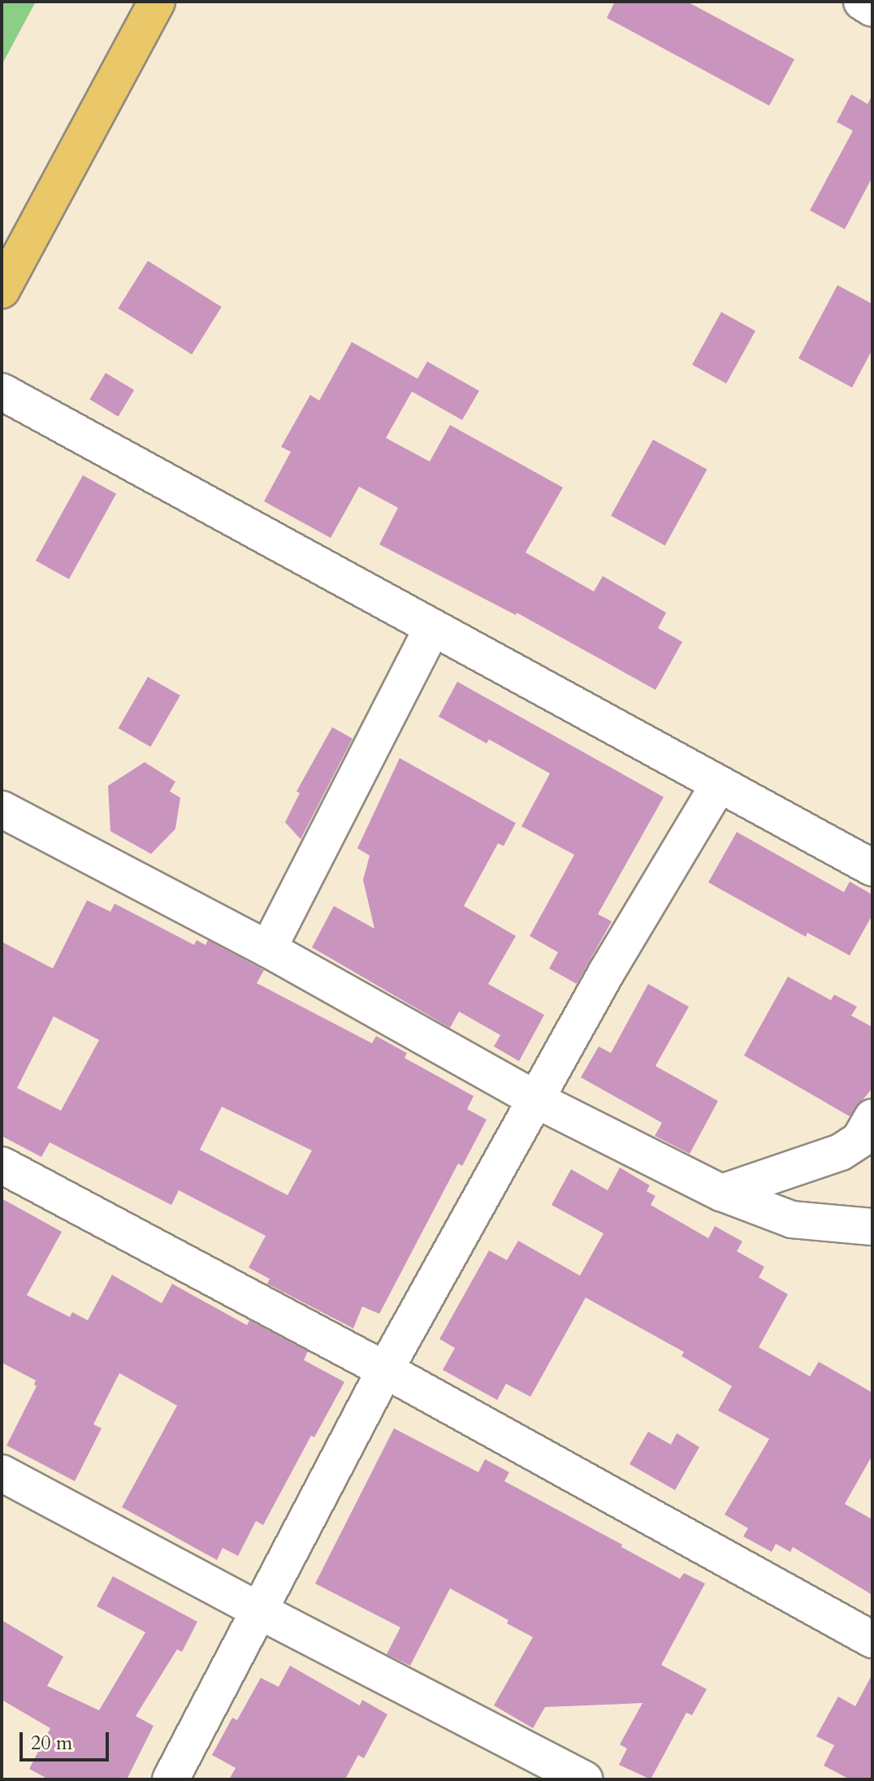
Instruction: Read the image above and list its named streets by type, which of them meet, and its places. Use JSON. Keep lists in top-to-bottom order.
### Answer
{
  "scale_bar": "20 m"
}
